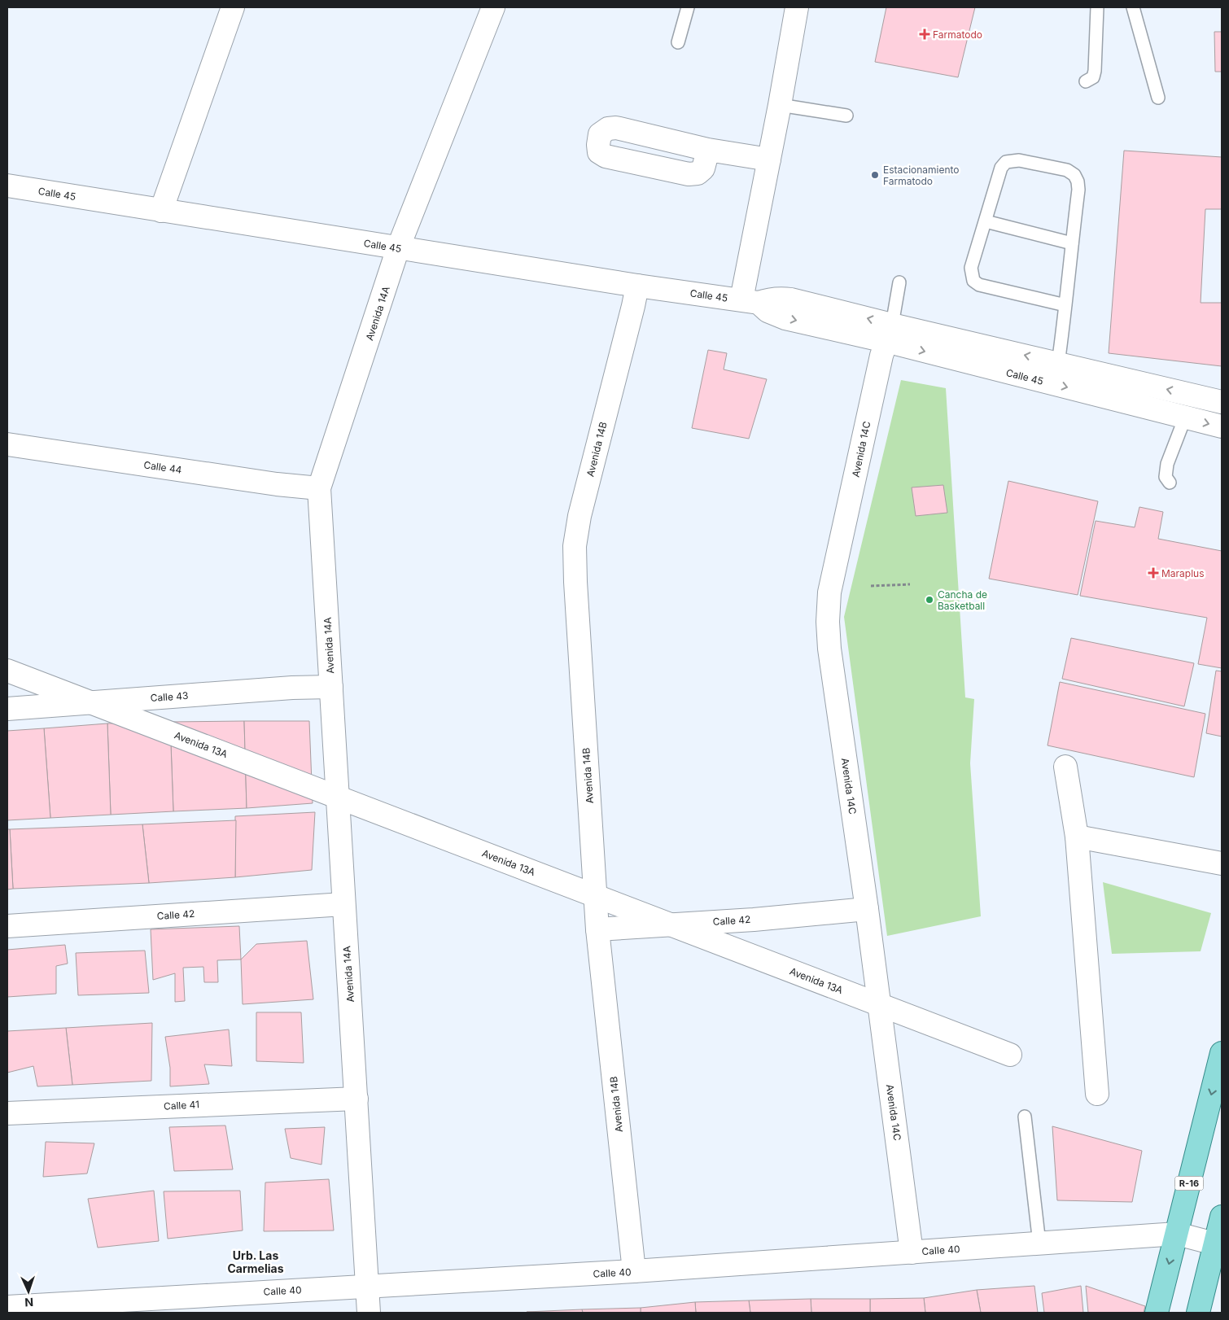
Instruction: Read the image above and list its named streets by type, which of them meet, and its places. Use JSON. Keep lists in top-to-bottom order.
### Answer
{
  "streets": {
    "main road": ["R-16"],
    "street": [
      "Calle 45",
      "Avenida 14A",
      "Avenida 14B",
      "Avenida 14C",
      "Calle 44",
      "Calle 43",
      "Avenida 13A",
      "Calle 42",
      "Calle 41",
      "Calle 40"
    ]
  },
  "crossings": [
    ["Calle 45", "Avenida 14A"],
    ["Calle 45", "Avenida 14B"],
    ["Calle 45", "Avenida 14C"],
    ["Avenida 14A", "Calle 44"],
    ["Avenida 14A", "Calle 43"],
    ["Avenida 14A", "Calle 42"],
    ["Avenida 14A", "Calle 41"],
    ["Avenida 14A", "Calle 40"],
    ["Avenida 14B", "Calle 42"],
    ["Avenida 14B", "Calle 40"],
    ["Avenida 14C", "Calle 42"],
    ["Avenida 14C", "Calle 40"],
    ["R-16", "Calle 40"]
  ],
  "districts": ["Urb. Las Carmelias"],
  "places": {
    "health": ["Farmatodo", "Maraplus"],
    "other": ["Estacionamiento Farmatodo", "Cancha de Basketball"]
  },
  "north": "bottom"
}
